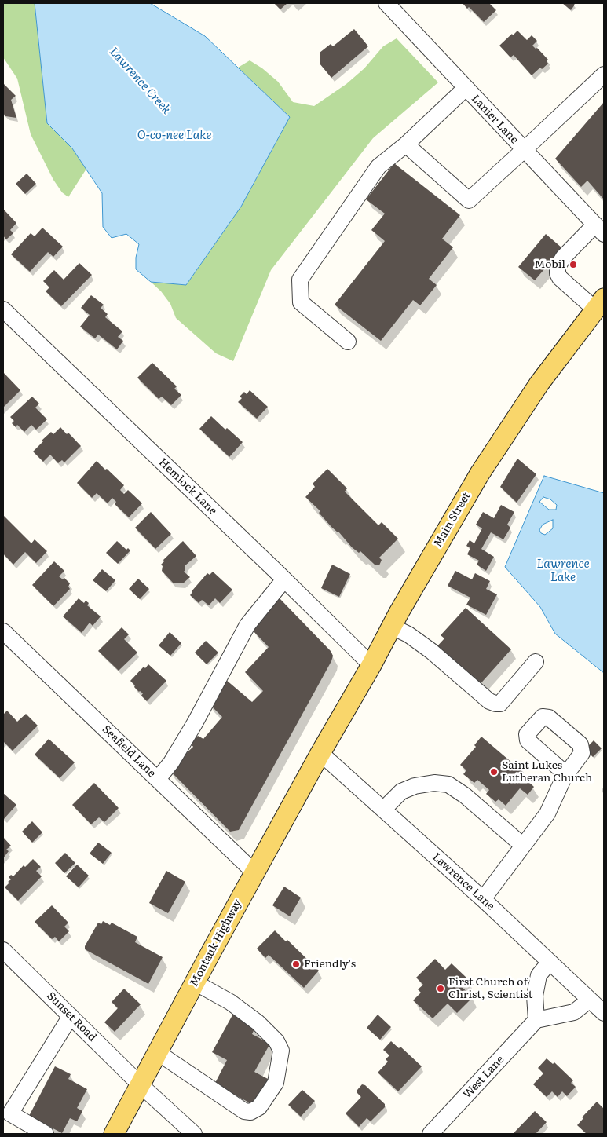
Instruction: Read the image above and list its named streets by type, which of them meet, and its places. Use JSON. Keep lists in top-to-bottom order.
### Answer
{
  "streets": {
    "main road": ["Main Street", "Montauk Highway"],
    "street": [
      "Lanier Lane",
      "Hemlock Lane",
      "Seafield Lane",
      "Lawrence Lane",
      "Sunset Road",
      "West Lane"
    ]
  },
  "crossings": [
    ["Hemlock Lane", "Main Street"],
    ["Main Street", "Lawrence Lane"],
    ["Main Street", "Montauk Highway"],
    ["Seafield Lane", "Montauk Highway"],
    ["Lawrence Lane", "Montauk Highway"],
    ["Montauk Highway", "Sunset Road"]
  ],
  "water": ["Lawrence Creek", "O-co-nee Lake", "Lawrence Lake"],
  "places": [
    "Mobil",
    "Saint Lukes Lutheran Church",
    "Friendly's",
    "First Church of Christ, Scientist"
  ]
}
